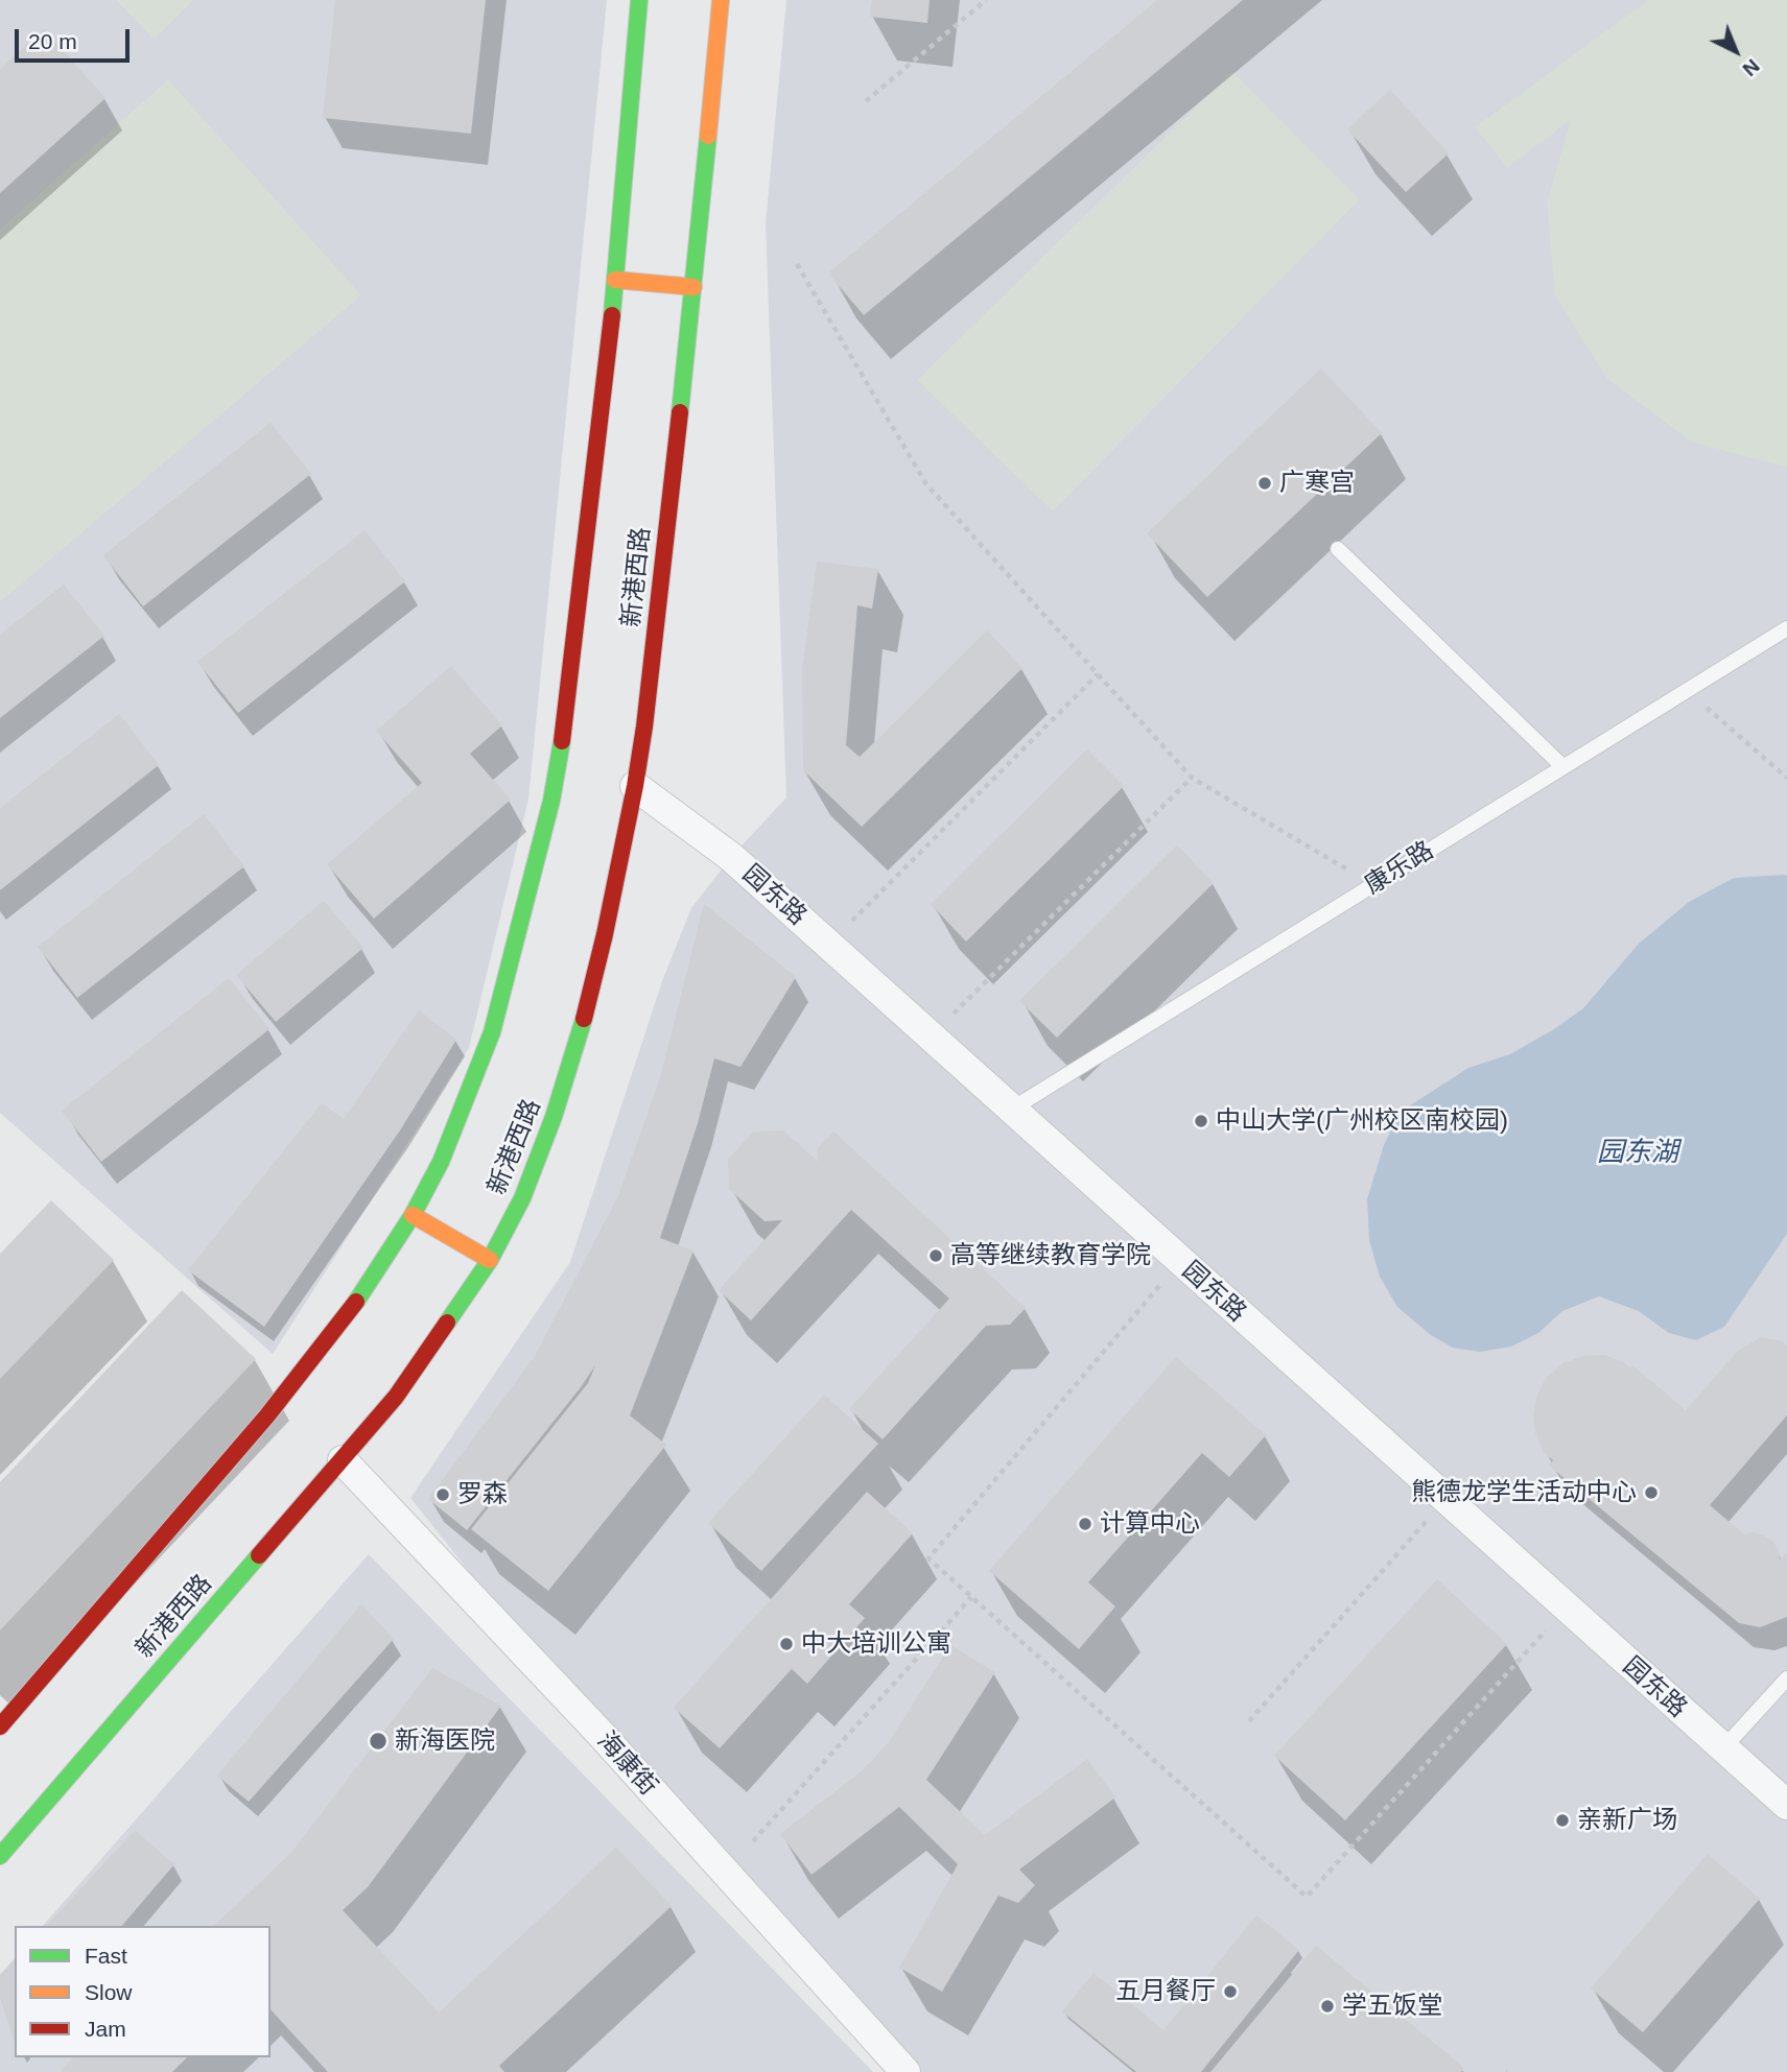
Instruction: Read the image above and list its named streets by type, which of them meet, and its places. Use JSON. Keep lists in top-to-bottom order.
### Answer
{
  "streets": {
    "main road": ["新港西路"],
    "street": ["园东路", "海康街"],
    "lane": ["康乐路"]
  },
  "crossings": [
    ["新港西路", "园东路"],
    ["新港西路", "海康街"],
    ["康乐路", "园东路"]
  ],
  "water": ["园东湖"],
  "places": [
    "广寒宫",
    "中山大学(广州校区南校园)",
    "高等继续教育学院",
    "熊德龙学生活动中心",
    "罗森",
    "计算中心",
    "中大培训公寓",
    "新海医院",
    "亲新广场",
    "五月餐厅",
    "学五饭堂"
  ],
  "legend": ["Fast", "Slow", "Jam"],
  "scale_bar": "20 m",
  "north": "bottom right"
}
